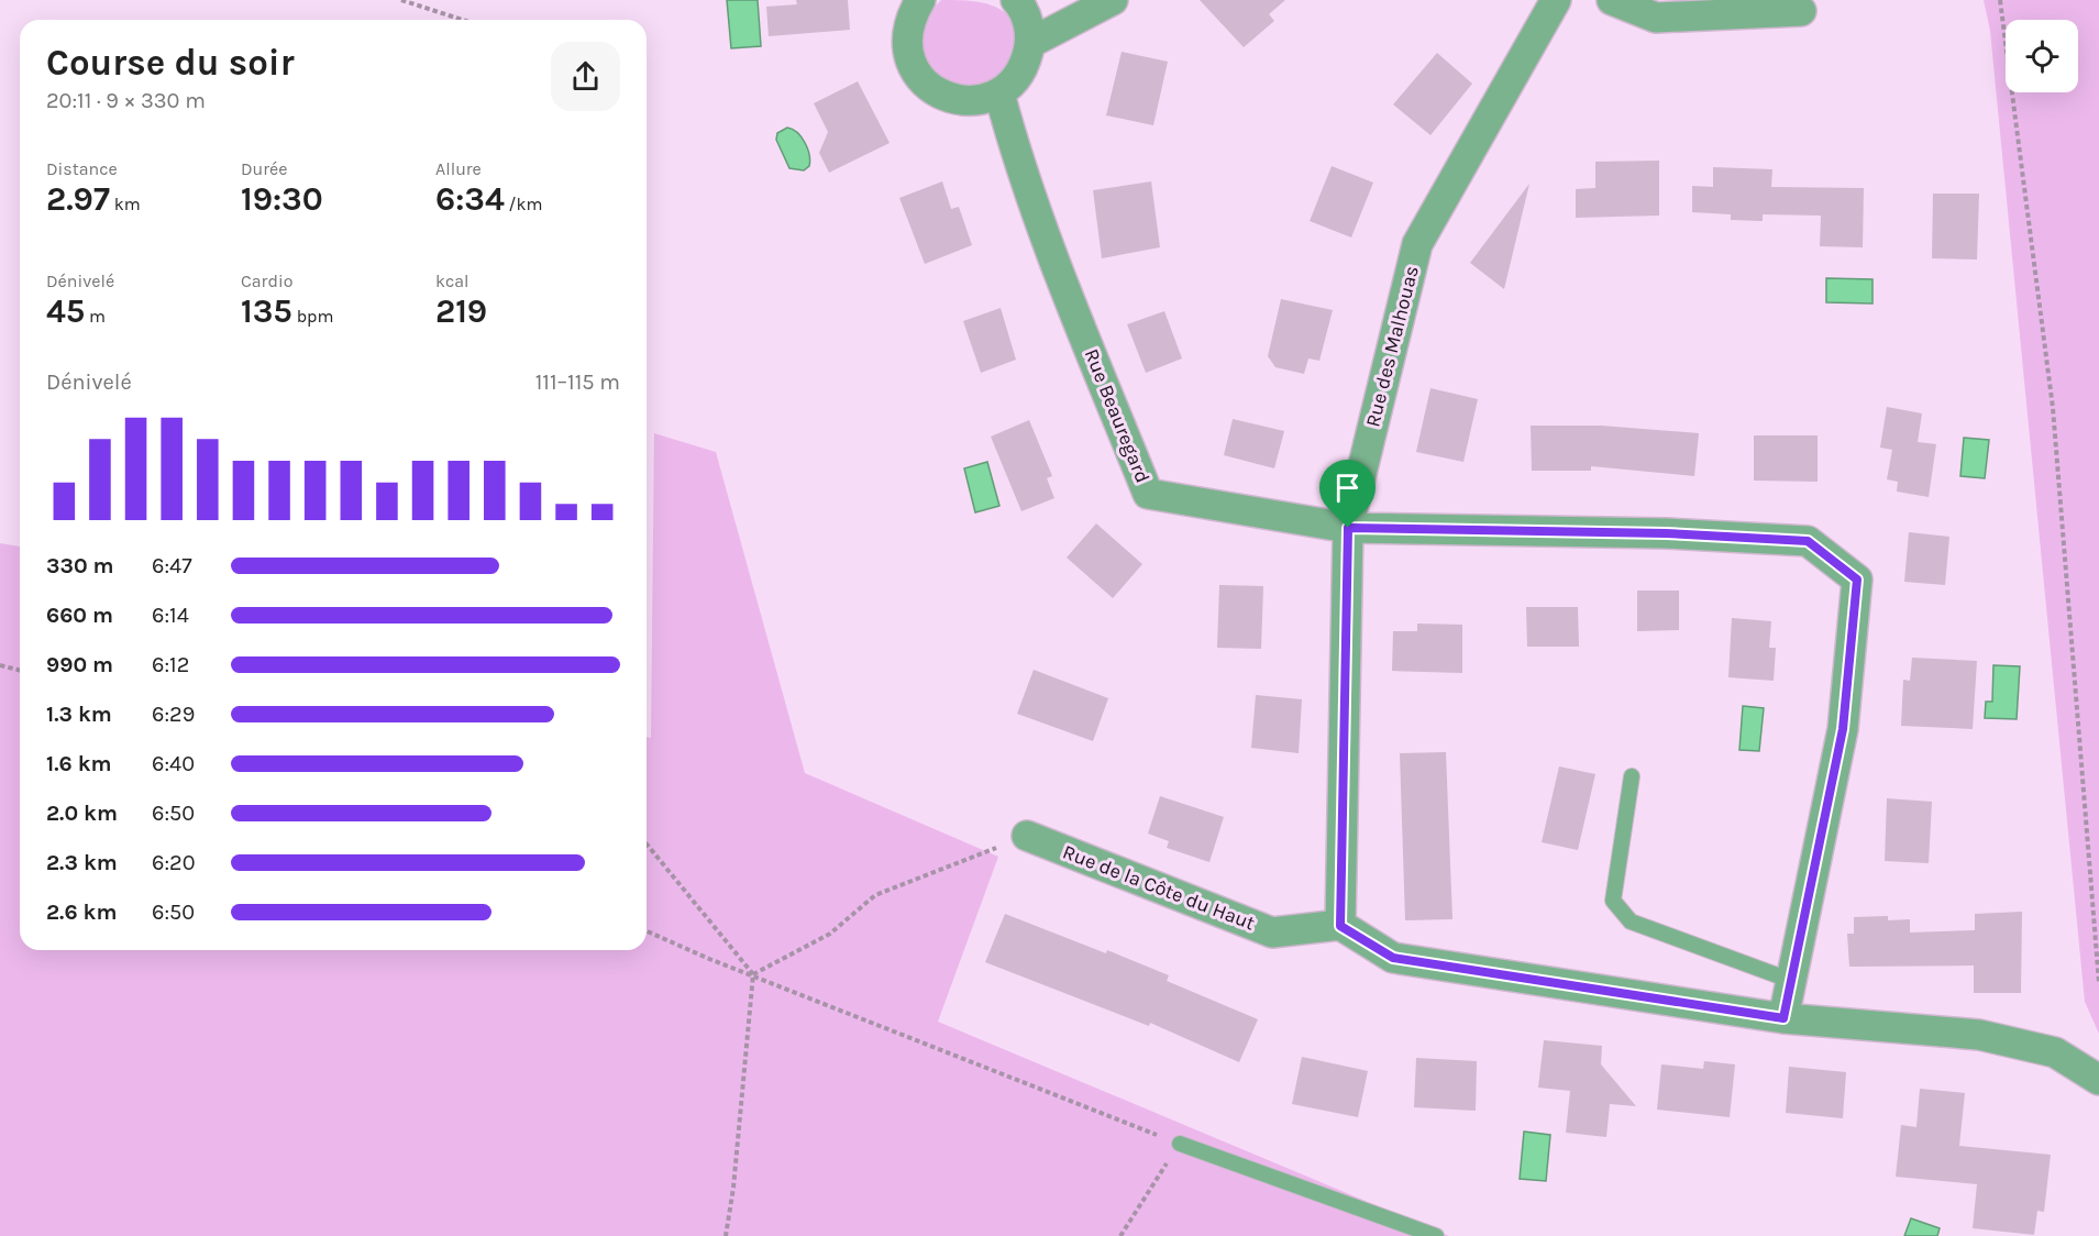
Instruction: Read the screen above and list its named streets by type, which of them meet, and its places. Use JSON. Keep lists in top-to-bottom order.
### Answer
{
  "streets": {
    "street": ["Rue des Malhouas", "Rue Beauregard", "Rue de la Côte du Haut"]
  },
  "crossings": [
    ["Rue des Malhouas", "Rue Beauregard"],
    ["Rue des Malhouas", "Rue de la Côte du Haut"]
  ],
  "page": {
    "heading": ["Course du soir", "20:11 · 9 × 330 m"],
    "stats": [
      ["Distance", "2.97 km"],
      ["Durée", "19:30"],
      ["Allure", "6:34 /km"],
      ["Dénivelé", "45 m"],
      ["Cardio", "135 bpm"],
      ["kcal", "219"]
    ],
    "chart": ["Dénivelé", "111–115 m"],
    "list": [
      {
        "name": "330 m",
        "note": "6:47"
      },
      {
        "name": "660 m",
        "note": "6:14"
      },
      {
        "name": "990 m",
        "note": "6:12"
      },
      {
        "name": "1.3 km",
        "note": "6:29"
      },
      {
        "name": "1.6 km",
        "note": "6:40"
      },
      {
        "name": "2.0 km",
        "note": "6:50"
      },
      {
        "name": "2.3 km",
        "note": "6:20"
      },
      {
        "name": "2.6 km",
        "note": "6:50"
      }
    ]
  }
}
